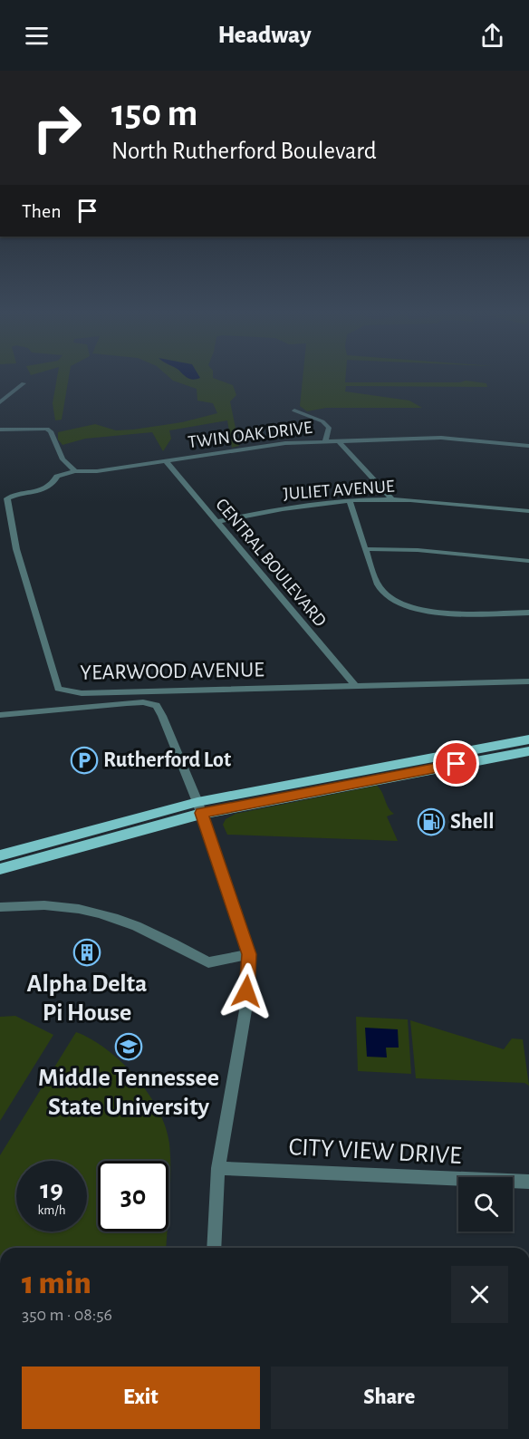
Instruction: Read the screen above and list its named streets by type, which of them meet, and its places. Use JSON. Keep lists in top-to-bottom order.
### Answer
{
  "streets": {
    "street": [
      "TWIN OAK DRIVE",
      "JULIET AVENUE",
      "CENTRAL BOULEVARD",
      "YEARWOOD AVENUE",
      "CITY VIEW DRIVE"
    ]
  },
  "crossings": [
    ["TWIN OAK DRIVE", "CENTRAL BOULEVARD"],
    ["TWIN OAK DRIVE", "YEARWOOD AVENUE"],
    ["JULIET AVENUE", "CENTRAL BOULEVARD"],
    ["CENTRAL BOULEVARD", "YEARWOOD AVENUE"]
  ],
  "places": {
    "parking": ["Rutherford Lot"],
    "fuel station": ["Shell"],
    "building": ["Alpha Delta Pi House"],
    "school or university": ["Middle Tennessee State University"]
  },
  "page": {
    "header": "Headway",
    "turn": ["150 m", "North Rutherford Boulevard"],
    "then": "Then",
    "speed": "19 km/h",
    "limit": "30",
    "heading": ["1 min", "350 m · 08:56"],
    "buttons": ["Exit", "Share"]
  }
}
